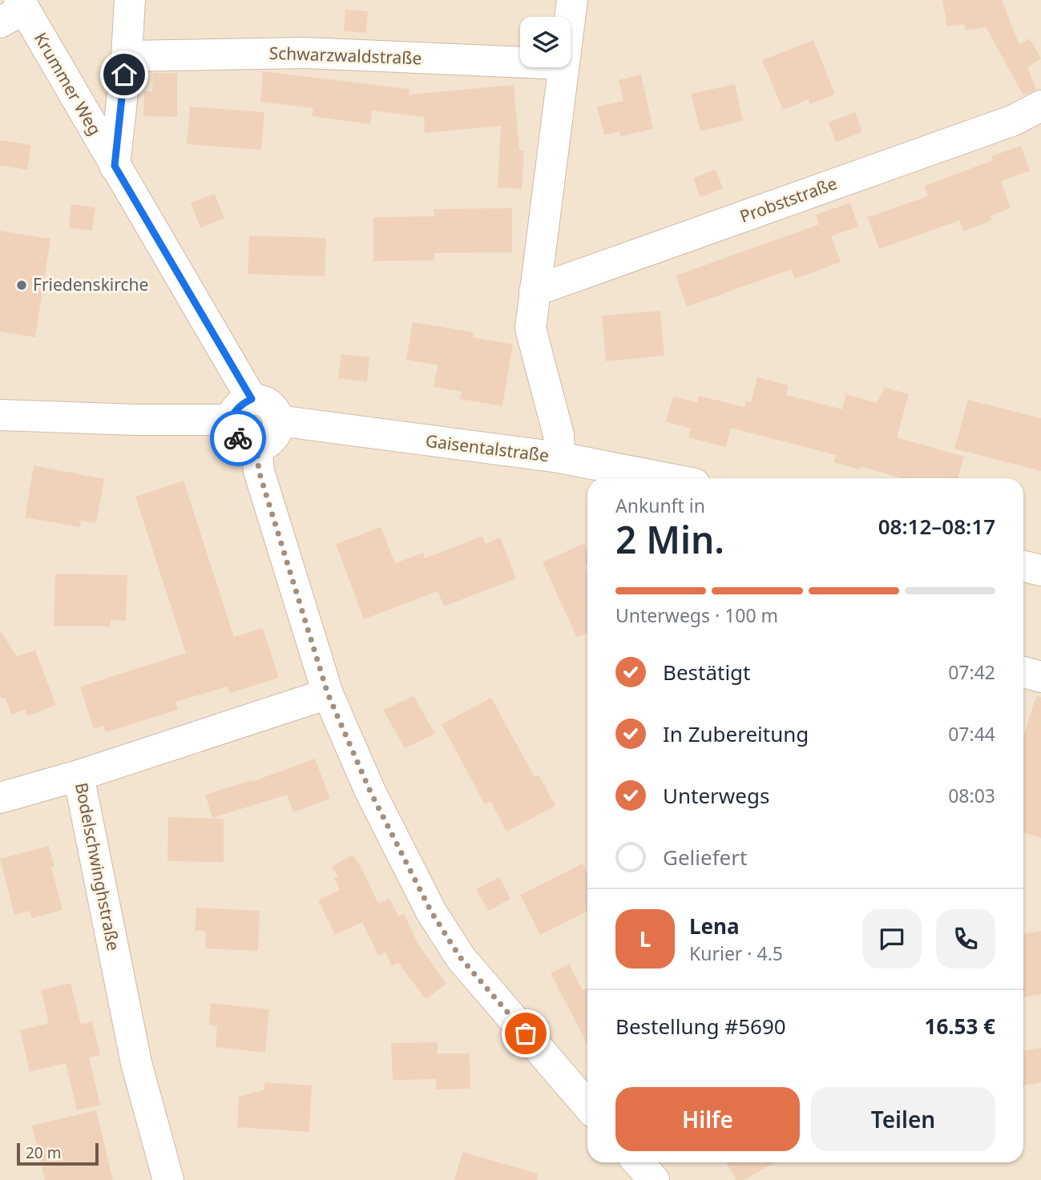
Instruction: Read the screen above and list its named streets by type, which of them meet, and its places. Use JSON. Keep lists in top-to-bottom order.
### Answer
{
  "streets": {
    "street": [
      "Schwarzwaldstraße",
      "Krummer Weg",
      "Probststraße",
      "Gaisentalstraße",
      "Bodelschwinghstraße"
    ]
  },
  "crossings": [
    ["Krummer Weg", "Gaisentalstraße"]
  ],
  "places": ["Friedenskirche"],
  "scale_bar": "20 m",
  "page": {
    "heading": ["2 Min.", "Ankunft in", "08:12–08:17"],
    "panel": [
      "Lena",
      "Kurier · 4.5",
      "Bestellung #5690",
      "16.53 €"
    ],
    "bar": "Unterwegs · 100 m",
    "list": [
      ["Bestätigt", "07:42"],
      ["In Zubereitung", "07:44"],
      ["Unterwegs", "08:03"],
      "Geliefert"
    ],
    "round": "L",
    "buttons": ["Hilfe", "Teilen"],
    "scale": "20 m"
  }
}
